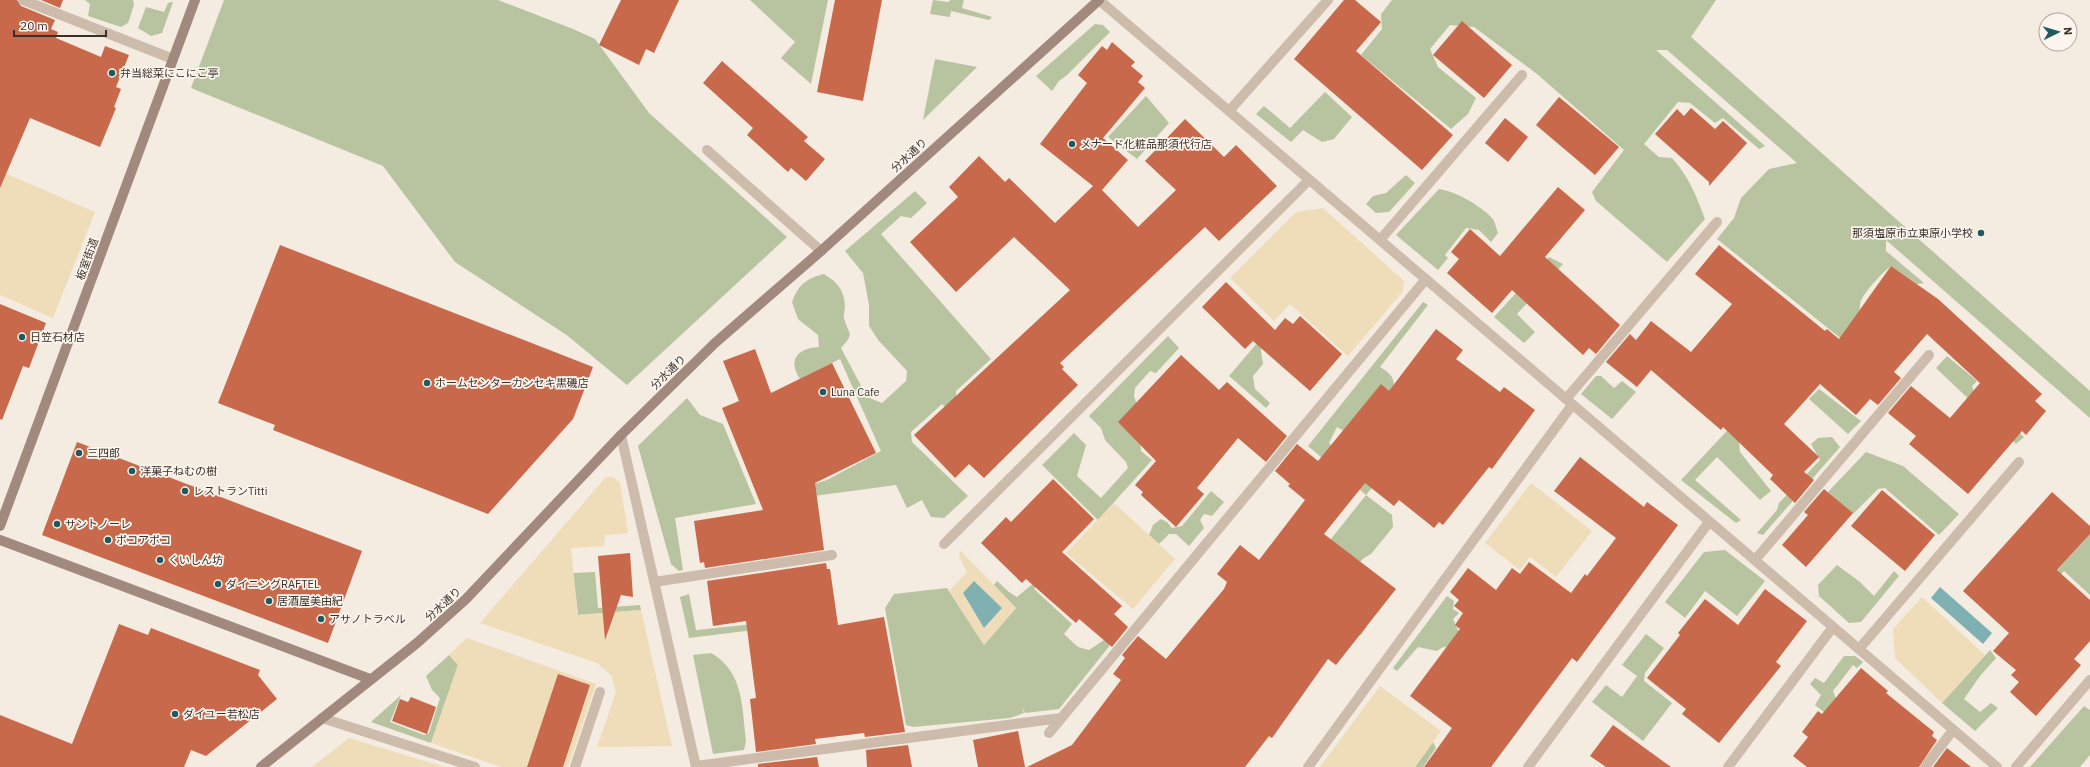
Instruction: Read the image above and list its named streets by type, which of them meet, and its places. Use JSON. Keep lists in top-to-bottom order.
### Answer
{
  "streets": {
    "street": ["分水通り", "板室街道"]
  },
  "places": [
    "弁当総菜にこにこ亭",
    "メナード化粧品那須代行店",
    "那須塩原市立東原小学校",
    "日笠石材店",
    "ホームセンターカンセキ黒磯店",
    "Luna Cafe",
    "三四郎",
    "洋菓子ねむの樹",
    "レストランTitti",
    "サントノーレ",
    "ポコアポコ",
    "くいしん坊",
    "ダイニングRAFTEL",
    "居酒屋美由紀",
    "アサノトラベル",
    "ダイユー若松店"
  ],
  "scale_bar": "20 m",
  "north": "right"
}
